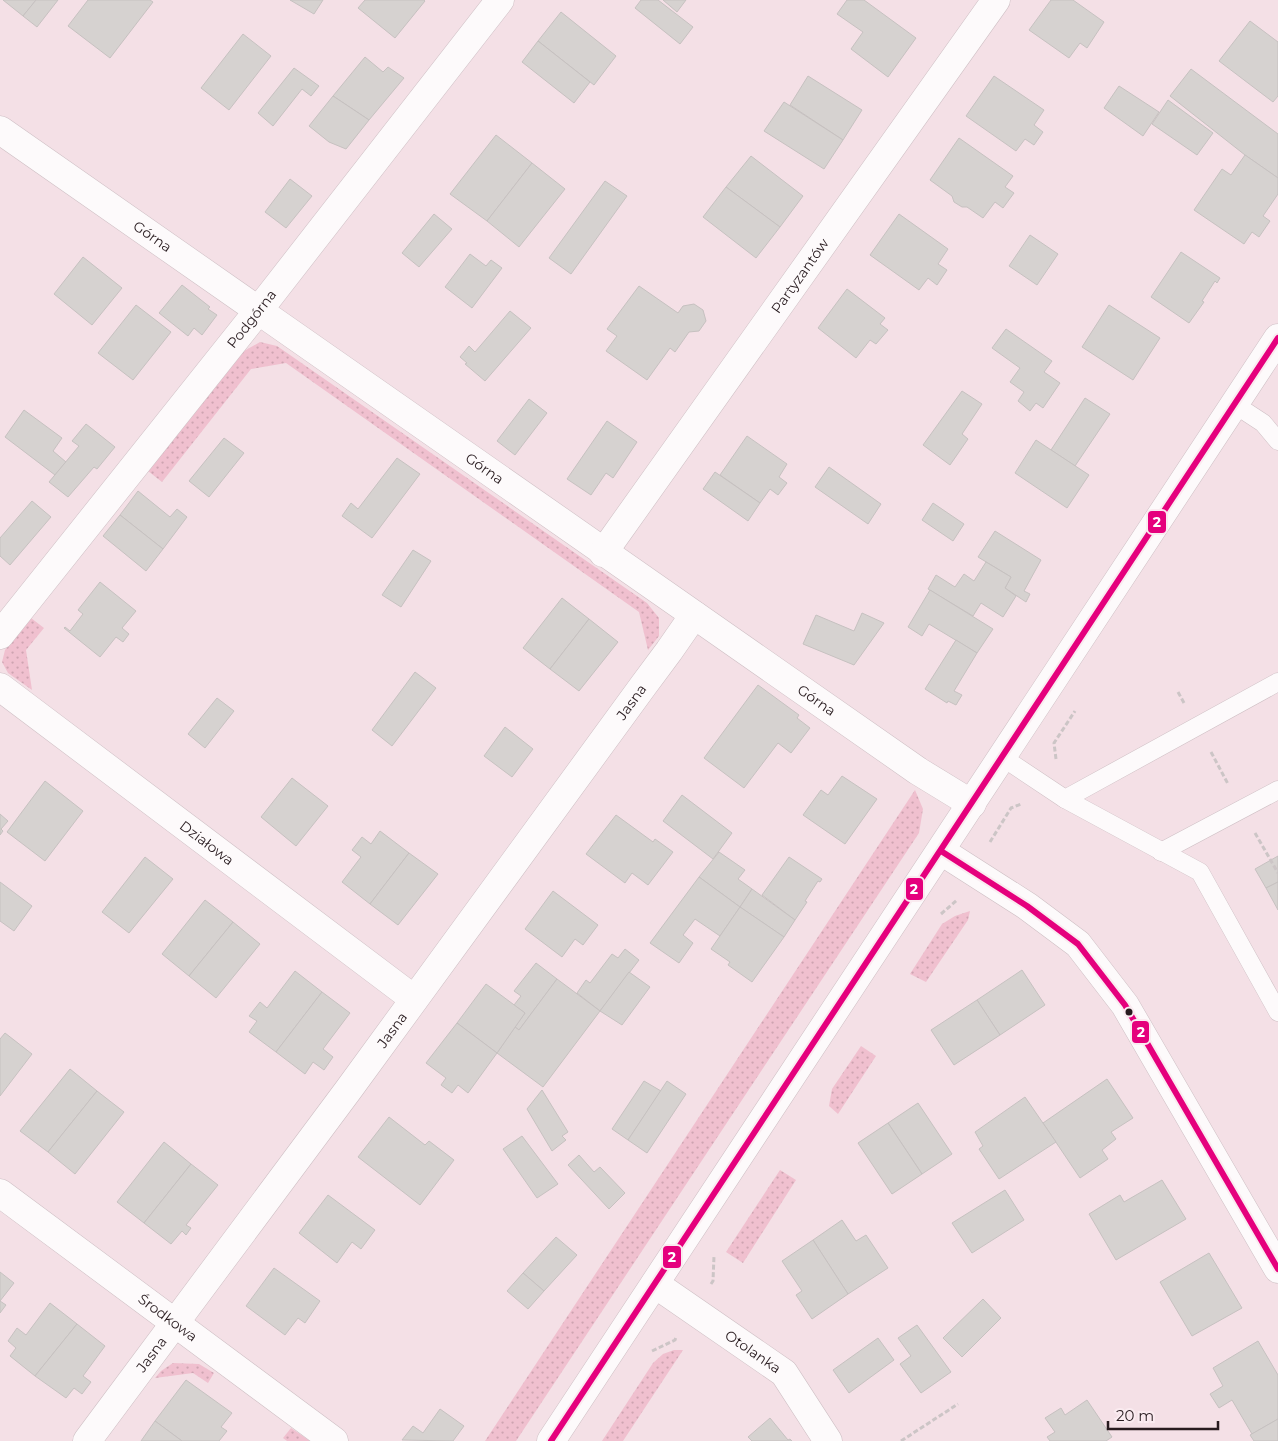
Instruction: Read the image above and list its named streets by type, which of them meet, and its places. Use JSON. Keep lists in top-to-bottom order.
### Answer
{
  "streets": {
    "street": [
      "Górna",
      "Partyzantów",
      "Podgórna",
      "Jasna",
      "Działowa",
      "Środkowa",
      "Otolanka"
    ]
  },
  "crossings": [
    ["Górna", "Partyzantów"],
    ["Górna", "Podgórna"],
    ["Górna", "Jasna"],
    ["Jasna", "Działowa"],
    ["Jasna", "Środkowa"]
  ],
  "lines": ["transit line 2"],
  "scale_bar": "20 m"
}
